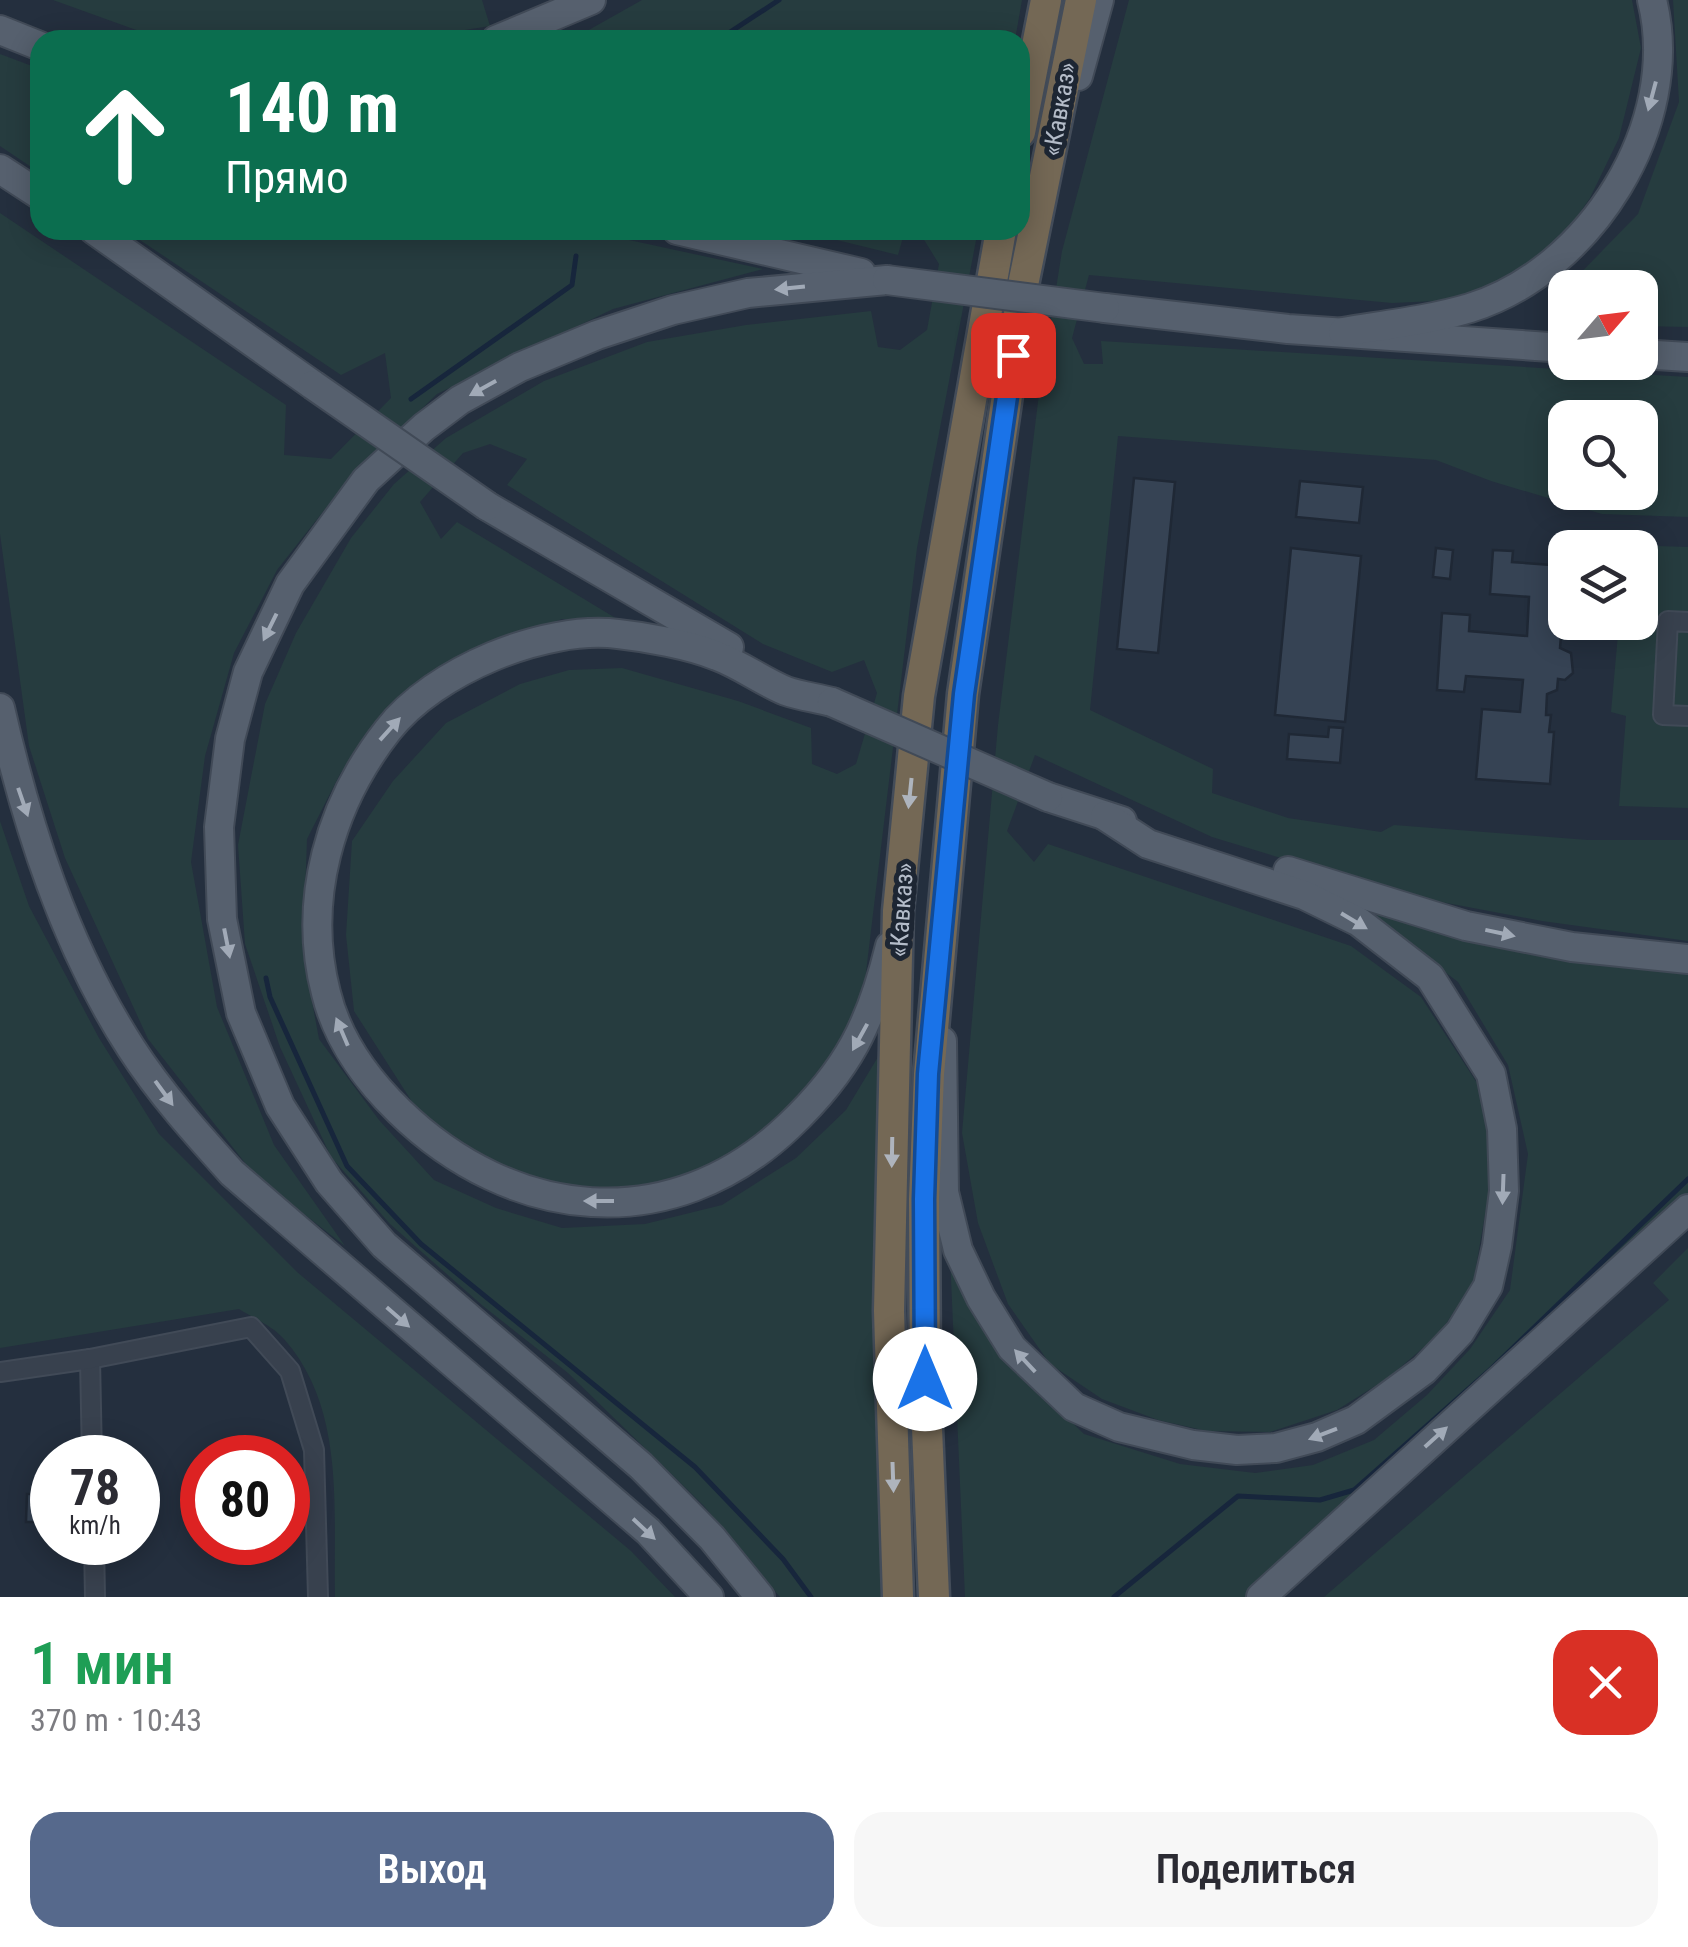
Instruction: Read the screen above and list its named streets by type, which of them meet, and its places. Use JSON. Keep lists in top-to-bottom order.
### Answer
{
  "streets": {
    "highway": ["«Кавказ»"]
  },
  "north": "top right",
  "page": {
    "turn": ["140 m", "Прямо"],
    "speed": "78 km/h",
    "limit": "80",
    "heading": ["1 мин", "370 m · 10:43"],
    "buttons": ["Выход", "Поделиться"]
  }
}
